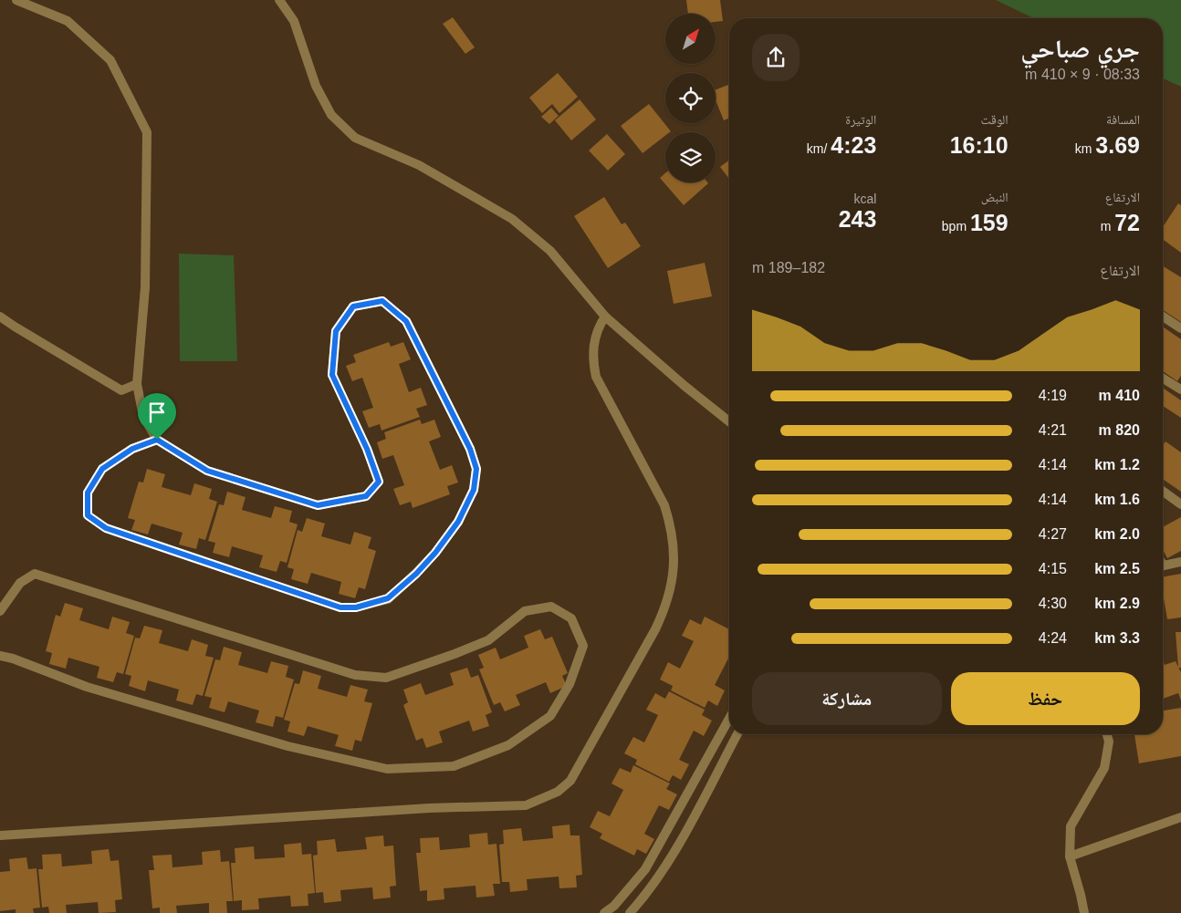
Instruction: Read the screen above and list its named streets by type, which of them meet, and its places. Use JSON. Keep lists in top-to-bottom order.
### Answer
{
  "north": "top right",
  "page": {
    "heading": ["جري صباحي", "08:33 · 9 × 410 m"],
    "stats": [
      ["المسافة", "3.69 km"],
      ["الوقت", "16:10"],
      ["الوتيرة", "4:23 /km"],
      ["الارتفاع", "72 m"],
      ["النبض", "159 bpm"],
      ["kcal", "243"]
    ],
    "chart": ["الارتفاع", "182–189 m"],
    "list": [
      {
        "name": "410 m",
        "note": "4:19"
      },
      {
        "name": "820 m",
        "note": "4:21"
      },
      {
        "name": "1.2 km",
        "note": "4:14"
      },
      {
        "name": "1.6 km",
        "note": "4:14"
      },
      {
        "name": "2.0 km",
        "note": "4:27"
      },
      {
        "name": "2.5 km",
        "note": "4:15"
      },
      {
        "name": "2.9 km",
        "note": "4:30"
      },
      {
        "name": "3.3 km",
        "note": "4:24"
      }
    ],
    "buttons": ["حفظ", "مشاركة"]
  }
}
